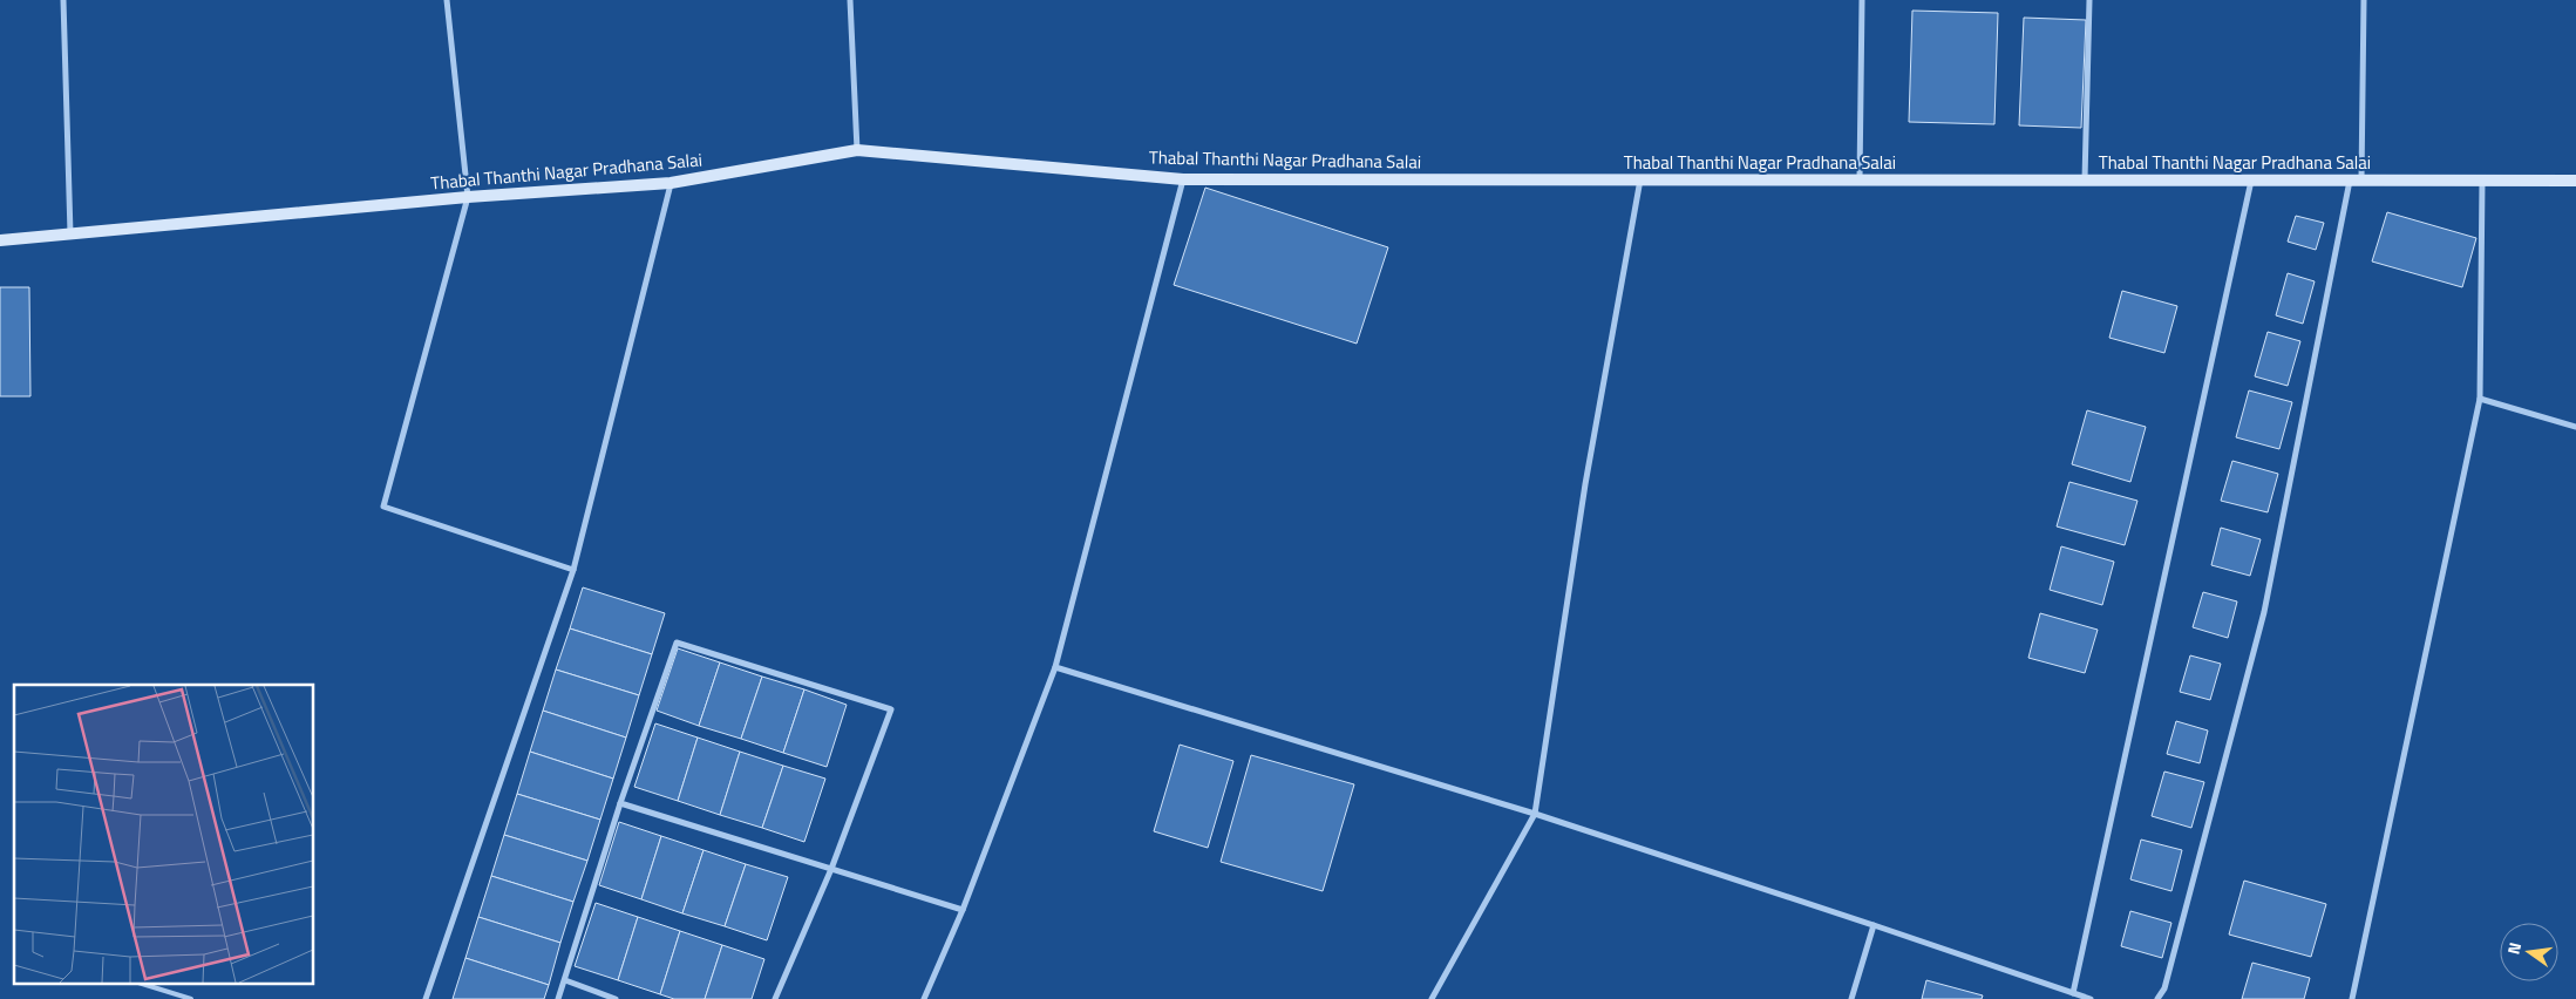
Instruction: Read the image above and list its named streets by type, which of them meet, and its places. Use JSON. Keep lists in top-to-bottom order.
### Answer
{
  "streets": {
    "main road": ["Thabal Thanthi Nagar Pradhana Salai"]
  },
  "north": "left"
}
